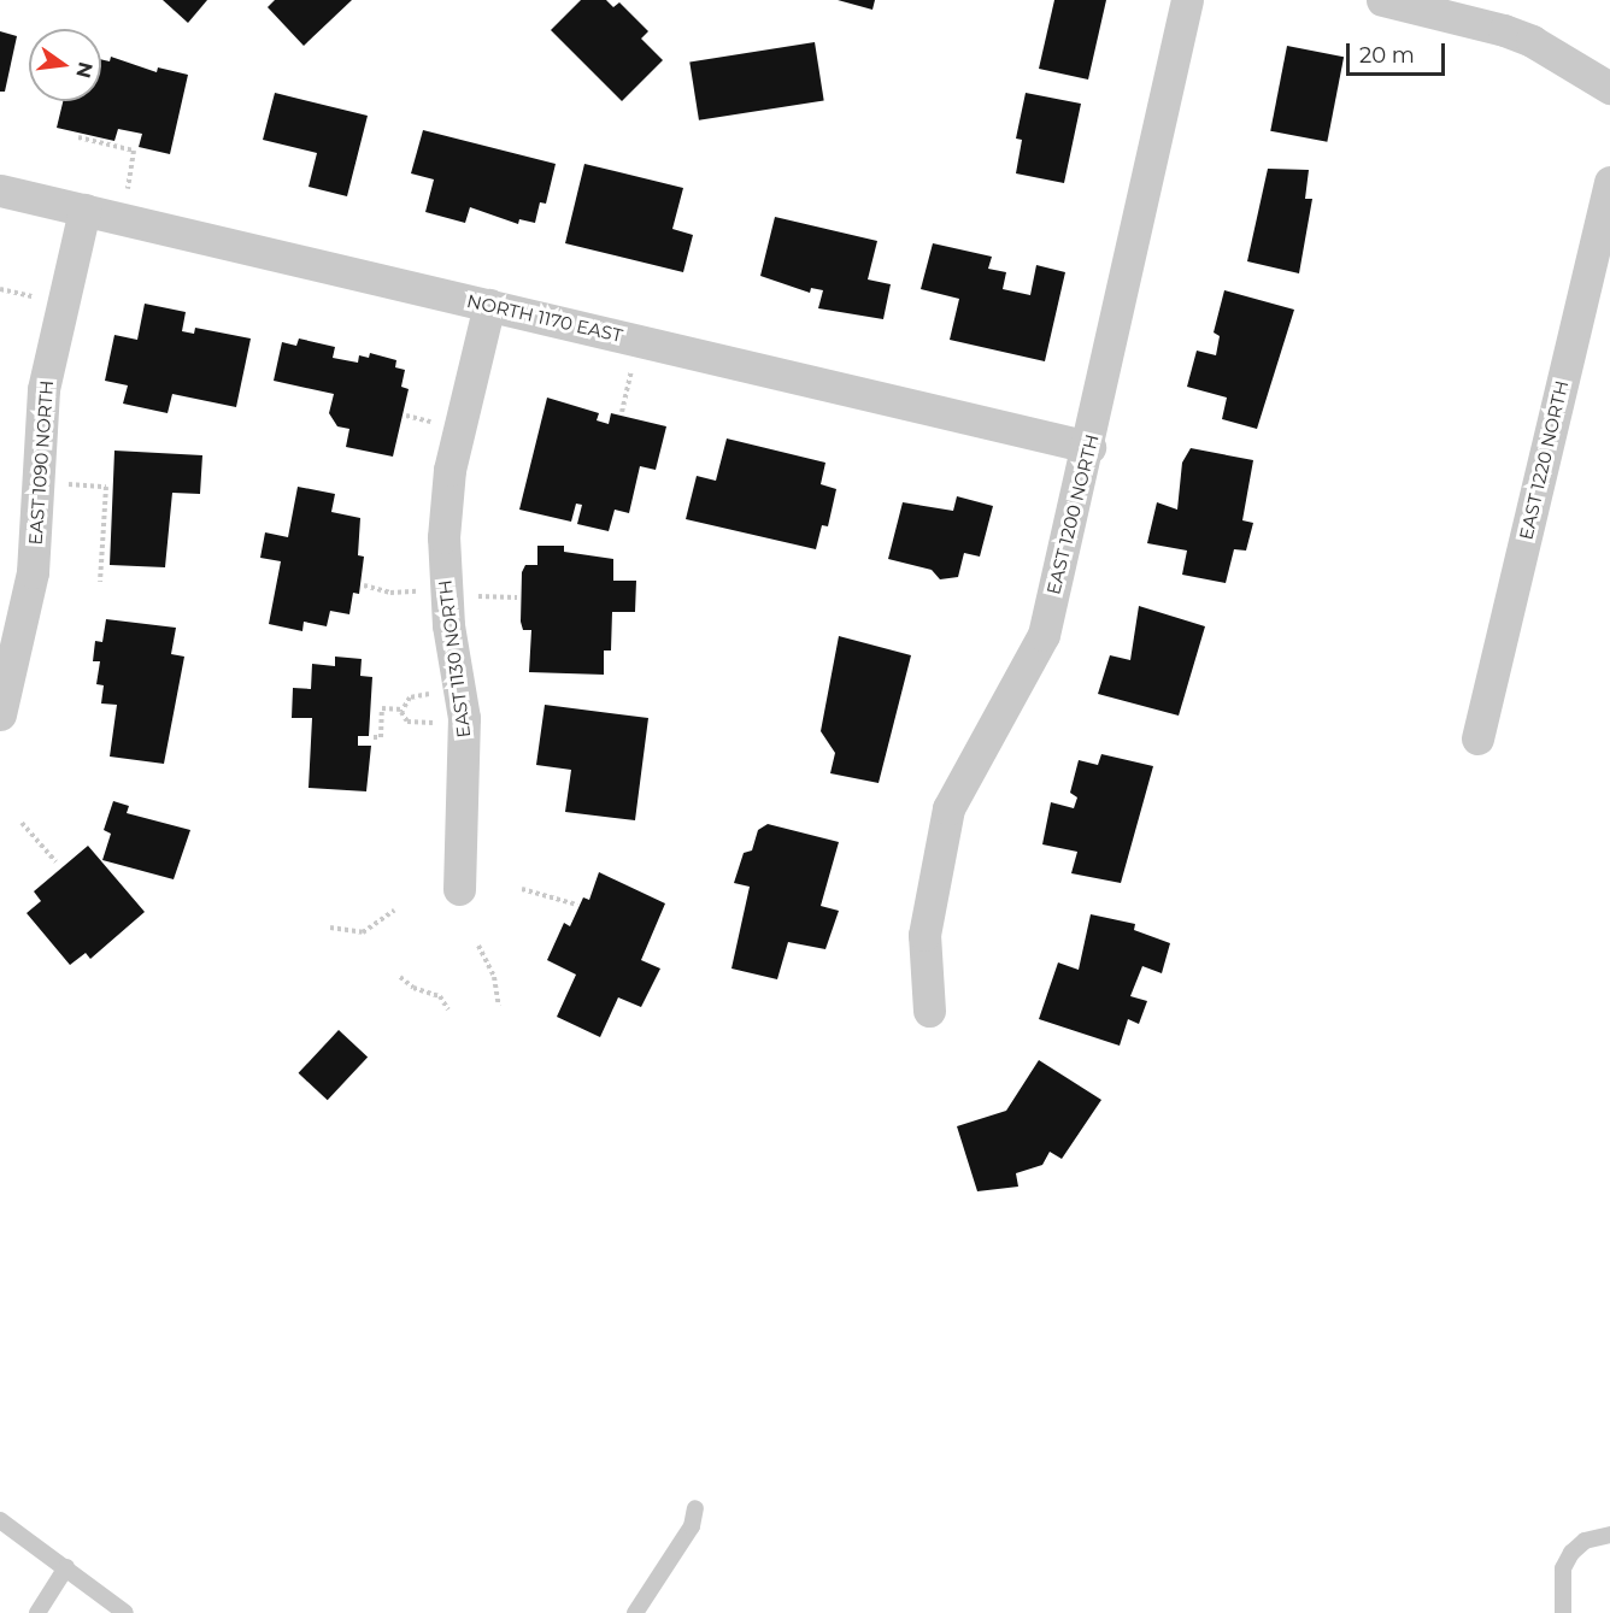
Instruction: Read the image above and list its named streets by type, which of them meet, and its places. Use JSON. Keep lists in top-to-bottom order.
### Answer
{
  "streets": {
    "street": [
      "NORTH 1170 EAST",
      "EAST 1220 NORTH",
      "EAST 1090 NORTH",
      "EAST 1200 NORTH",
      "EAST 1130 NORTH"
    ]
  },
  "crossings": [
    ["NORTH 1170 EAST", "EAST 1090 NORTH"],
    ["NORTH 1170 EAST", "EAST 1200 NORTH"],
    ["NORTH 1170 EAST", "EAST 1130 NORTH"]
  ],
  "scale_bar": "20 m",
  "north": "right"
}
